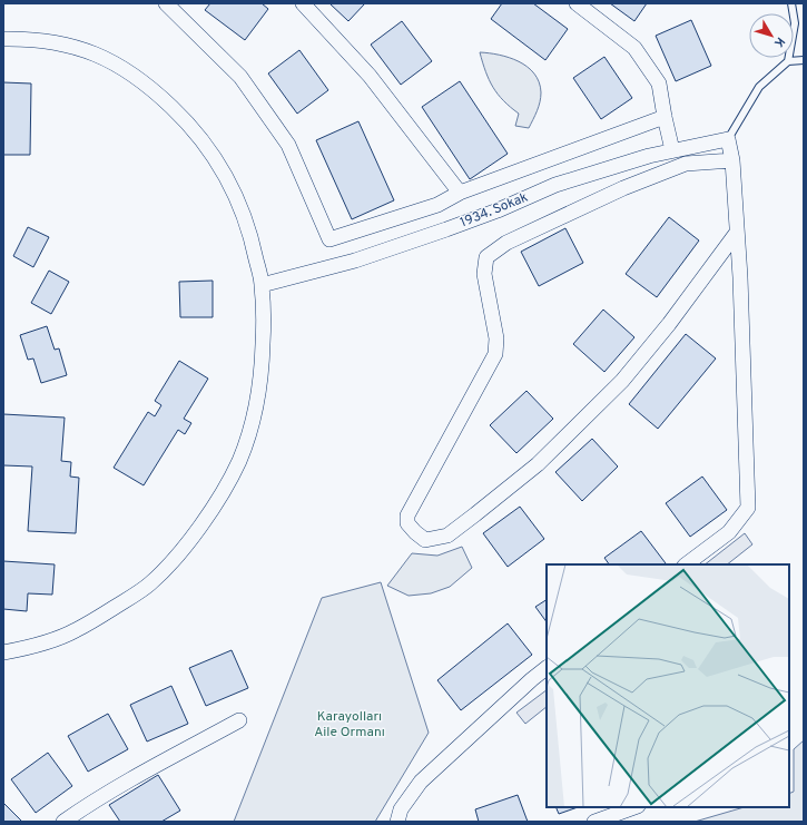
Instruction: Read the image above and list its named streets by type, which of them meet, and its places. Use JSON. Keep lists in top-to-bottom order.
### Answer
{
  "streets": {
    "street": ["1934. Sokak"]
  },
  "parks": ["Karayolları Aile Ormanı"],
  "north": "bottom right"
}
